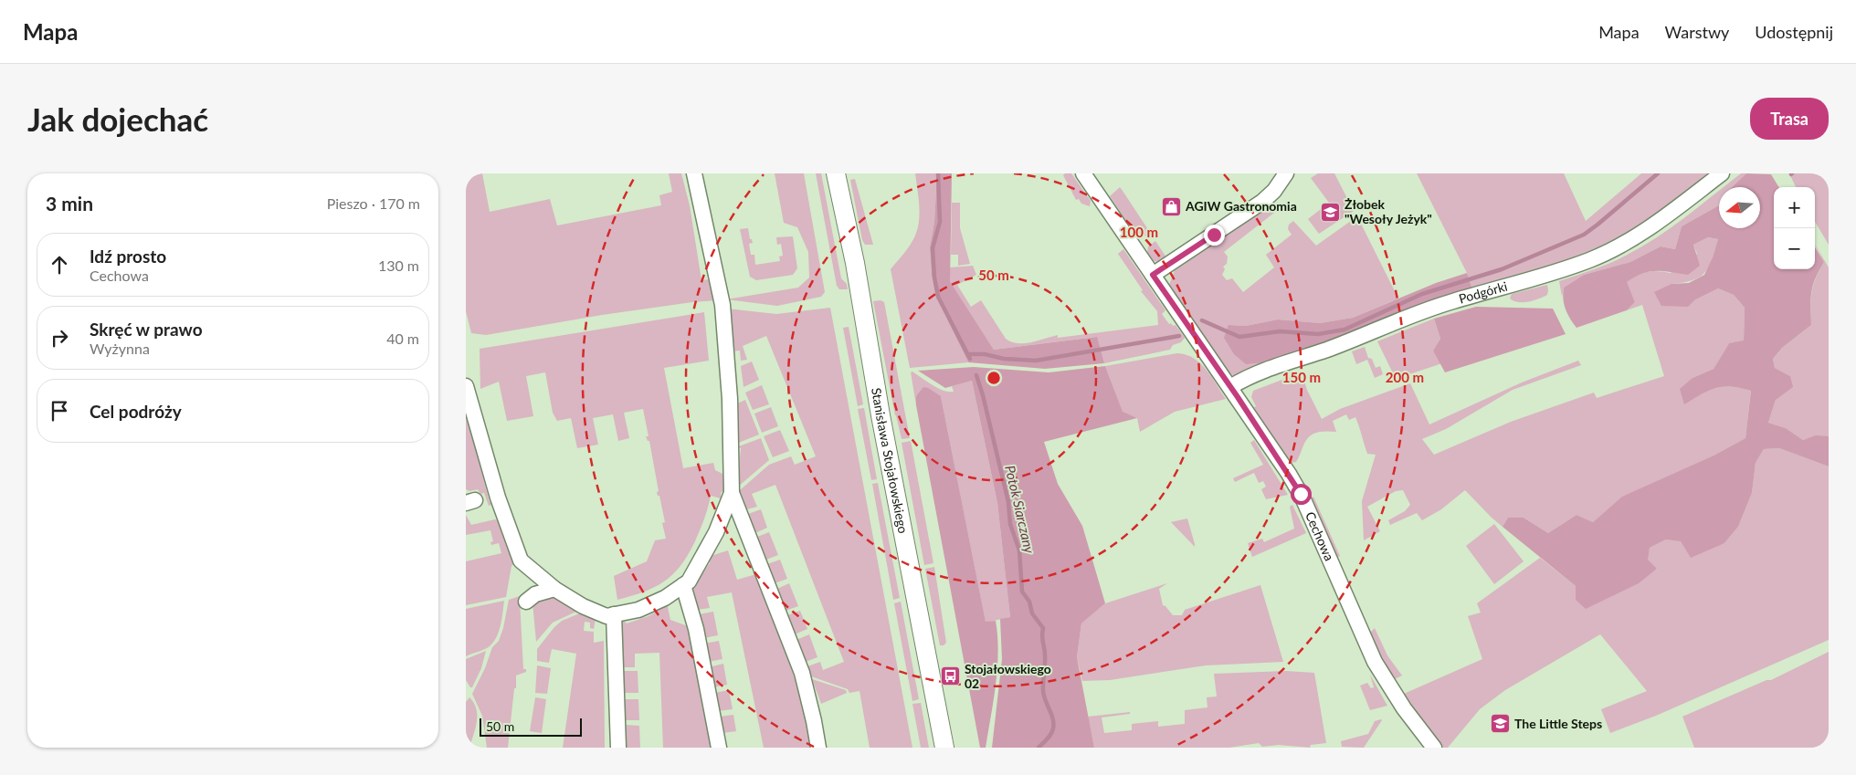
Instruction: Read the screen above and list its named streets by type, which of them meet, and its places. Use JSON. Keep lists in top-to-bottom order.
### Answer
{
  "streets": {
    "street": ["Podgórki", "Stanisława Stojałowskiego", "Cechowa"]
  },
  "crossings": [
    ["Podgórki", "Cechowa"]
  ],
  "water": ["Potok Siarczany"],
  "places": {
    "shop": ["AGIW Gastronomia"],
    "school or university": ["Żłobek \"Wesoły Jeżyk\"", "The Little Steps"],
    "bus stop": ["Stojałowskiego 02"]
  },
  "scale_bar": "50 m",
  "north": "left",
  "page": {
    "header": "Mapa",
    "nav": ["Mapa", "Warstwy", "Udostępnij"],
    "buttons": "Trasa",
    "title": "Jak dojechać",
    "heading": ["3 min", "Pieszo · 170 m"],
    "map_buttons": ["+", "−"],
    "list": [
      ["Idź prosto", "Cechowa", "130 m"],
      ["Skręć w prawo", "Wyżynna", "40 m"],
      "Cel podróży"
    ],
    "scale": "50 m"
  },
  "rings": [
    "100 m",
    "50 m",
    "150 m",
    "200 m"
  ]
}
